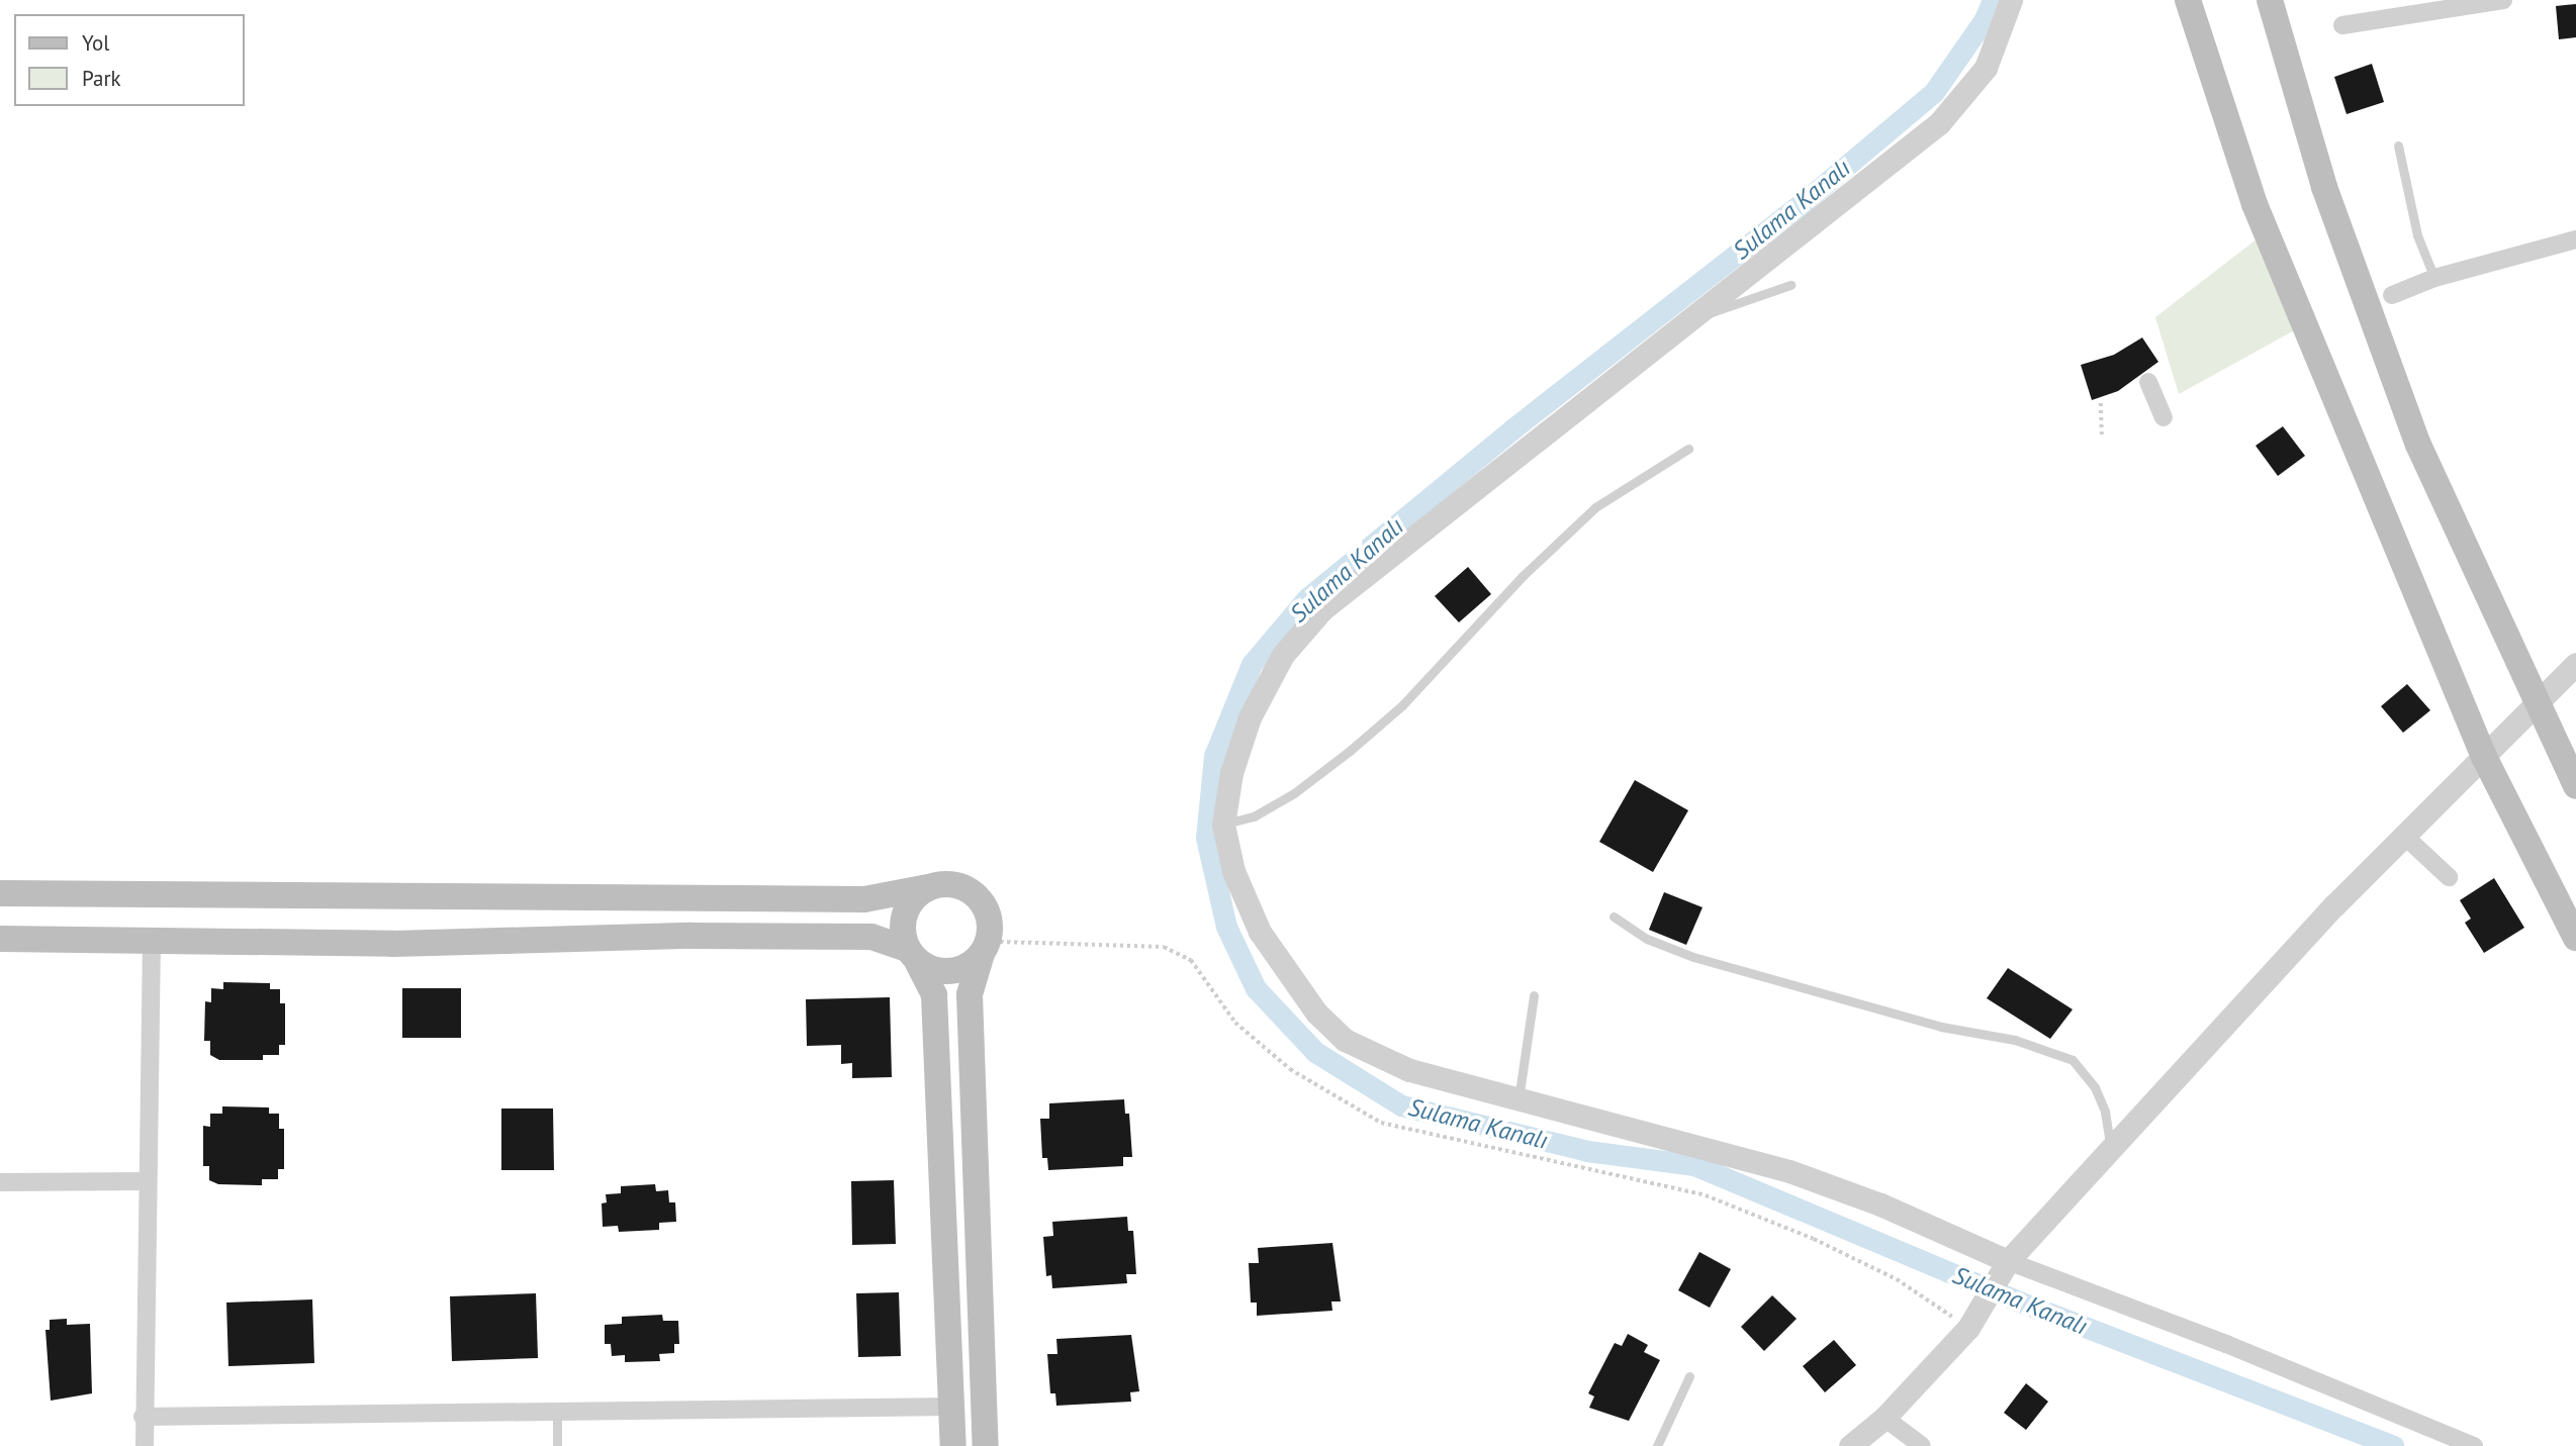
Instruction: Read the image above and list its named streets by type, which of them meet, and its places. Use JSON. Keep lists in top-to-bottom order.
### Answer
{
  "water": ["Sulama Kanalı"],
  "legend": ["Yol", "Park"]
}
